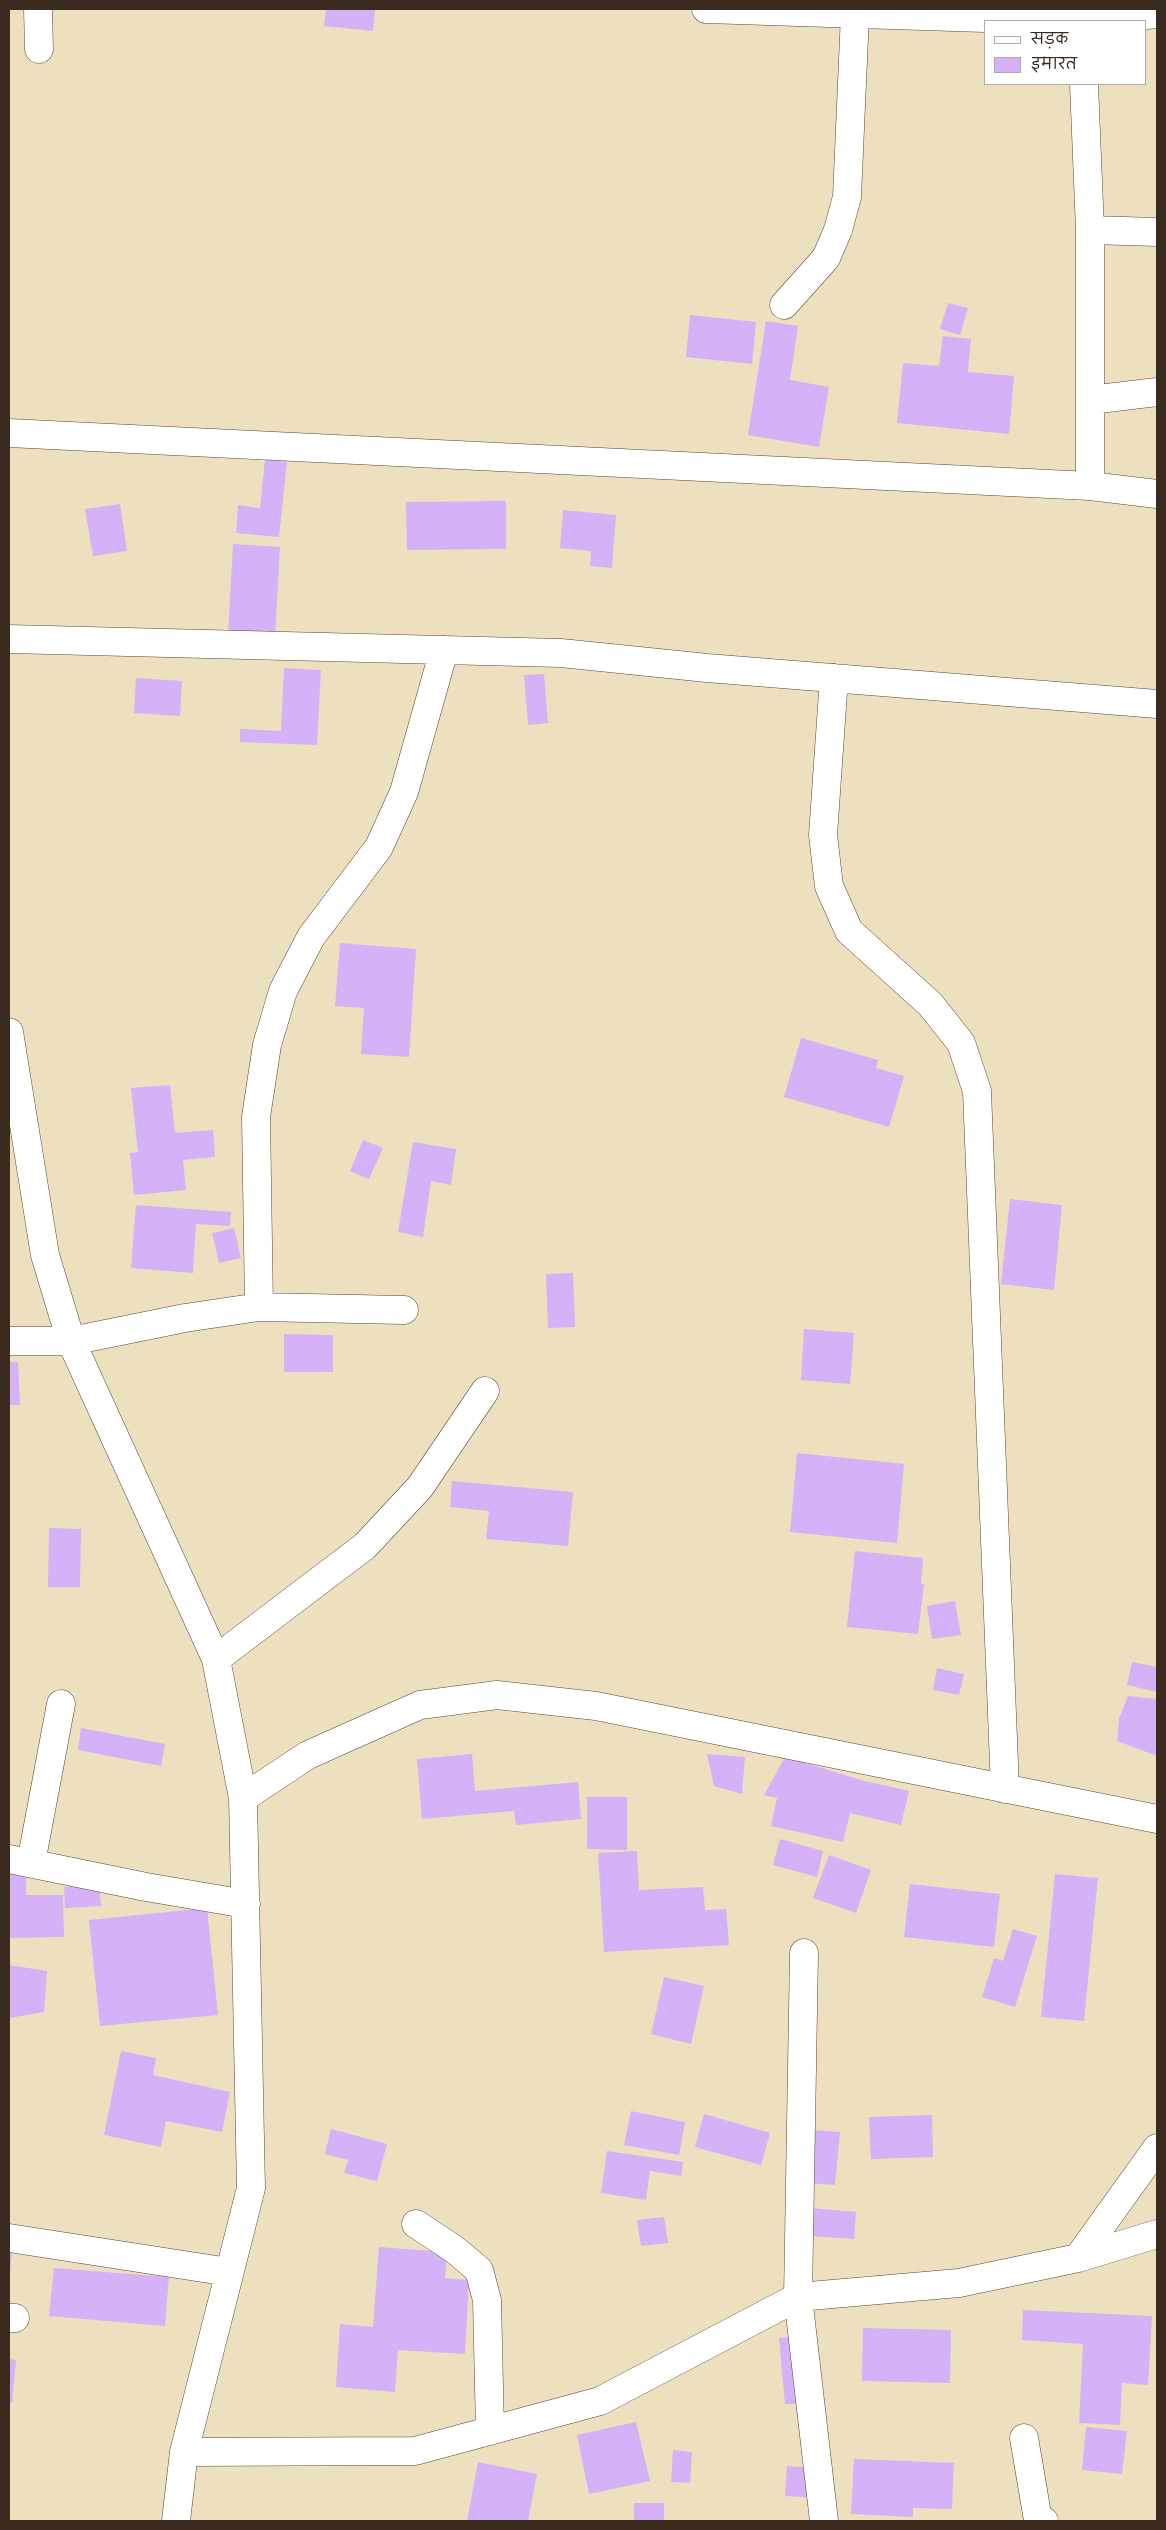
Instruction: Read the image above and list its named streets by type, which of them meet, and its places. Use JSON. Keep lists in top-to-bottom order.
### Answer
{
  "legend": ["सड़क", "इमारत"]
}
